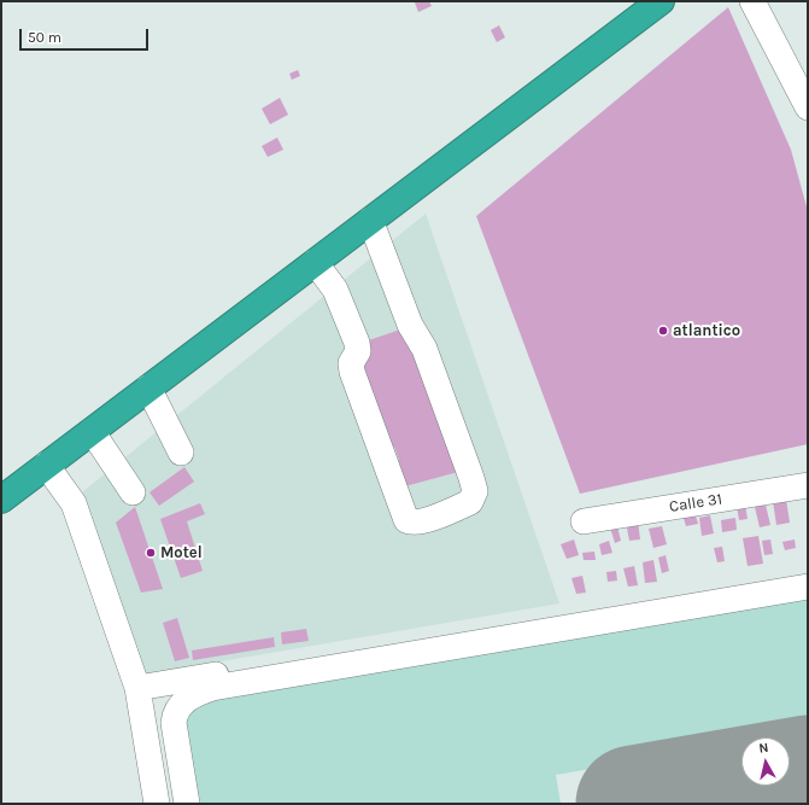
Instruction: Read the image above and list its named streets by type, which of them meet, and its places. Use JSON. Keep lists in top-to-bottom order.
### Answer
{
  "streets": {
    "street": ["Calle 31"]
  },
  "places": ["atlantico", "Motel"],
  "scale_bar": "50 m",
  "north": "top"
}
